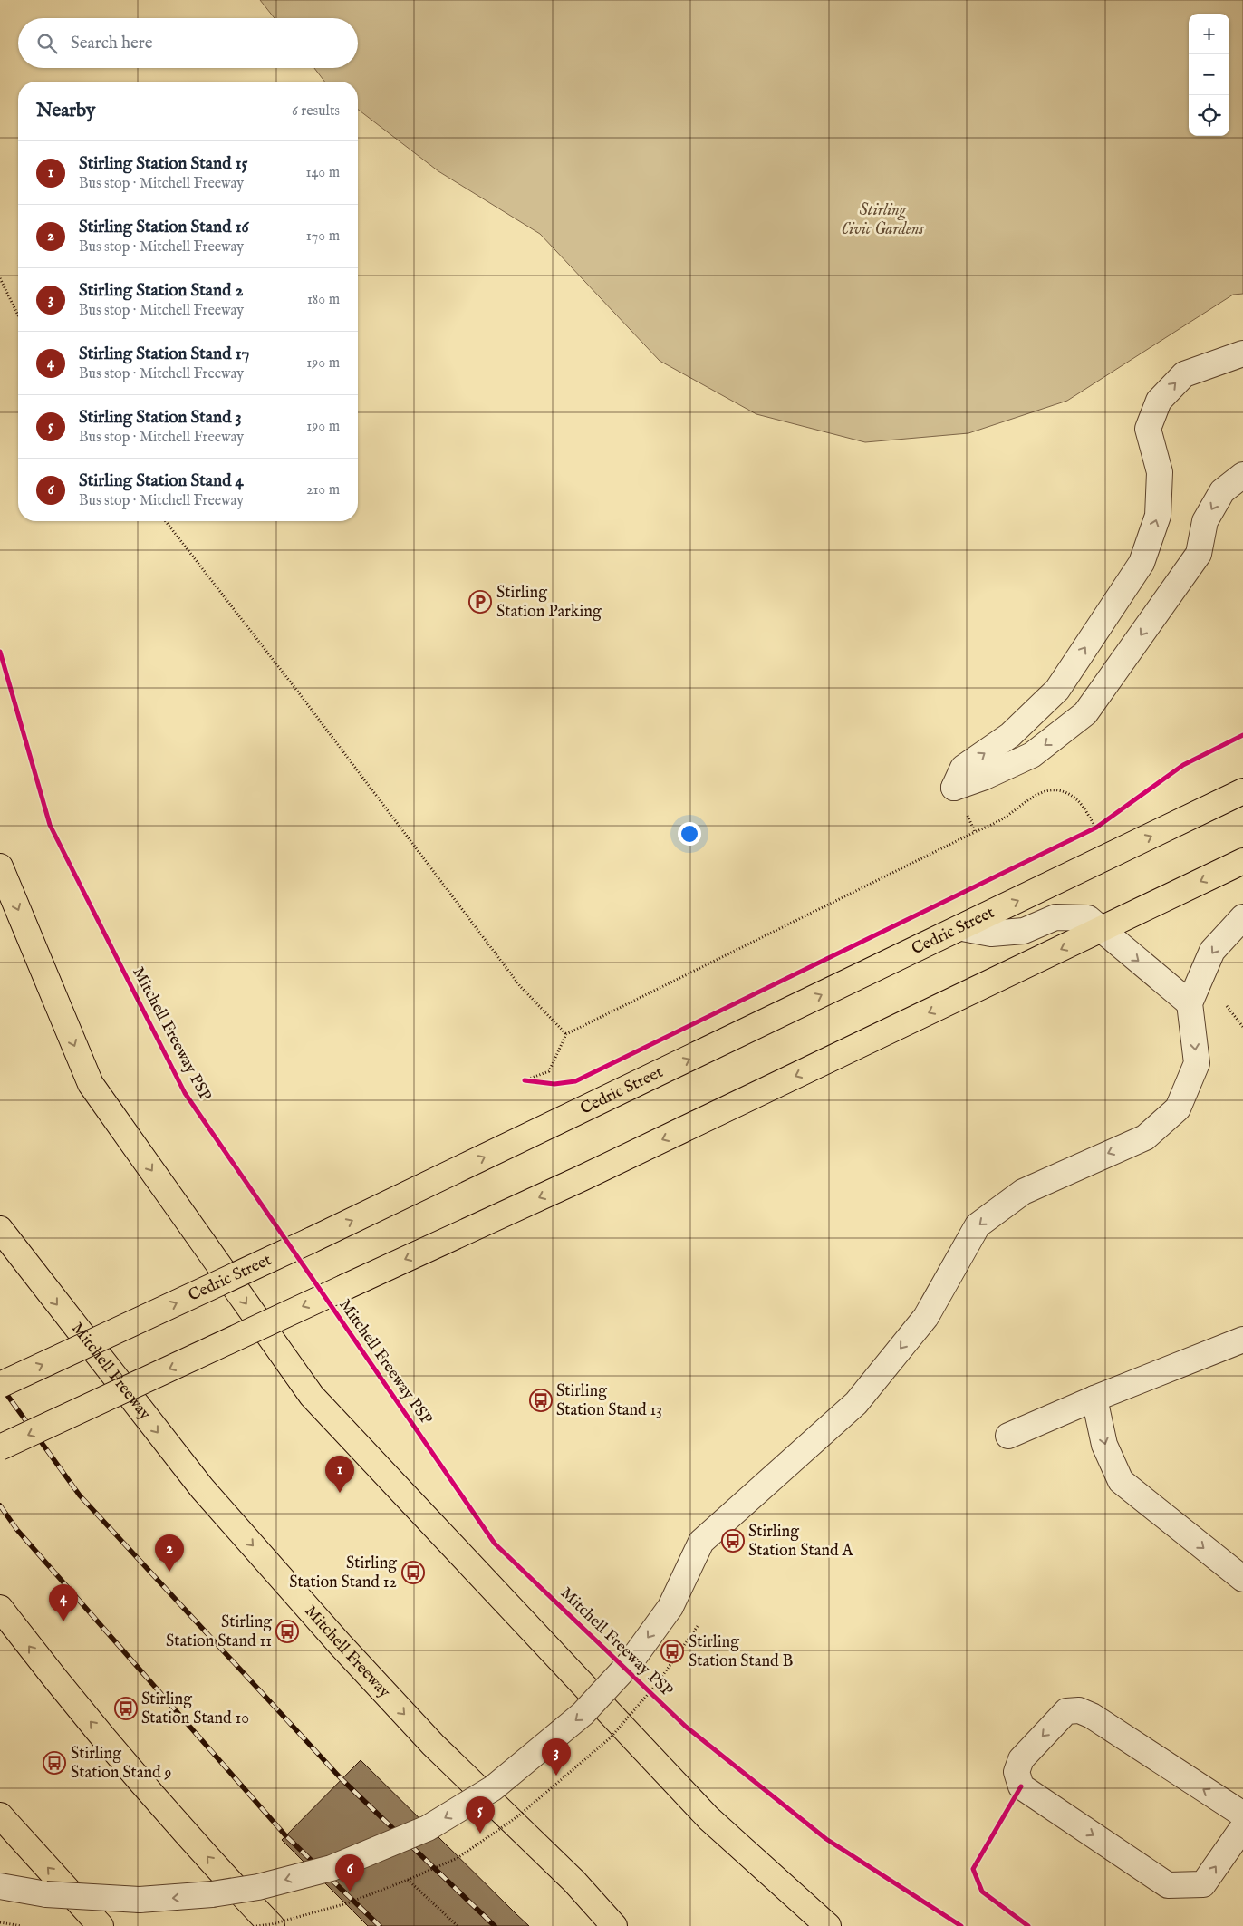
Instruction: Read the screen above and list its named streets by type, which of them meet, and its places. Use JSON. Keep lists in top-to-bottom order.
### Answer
{
  "streets": {
    "main road": ["Cedric Street", "Mitchell Freeway"],
    "cycle path": ["Mitchell Freeway PSP"]
  },
  "parks": ["Stirling Civic Gardens"],
  "places": {
    "parking": ["Stirling Station Parking"],
    "bus stop": [
      "Stirling Station Stand 13",
      "Stirling Station Stand A",
      "Stirling Station Stand 12",
      "Stirling Station Stand 11",
      "Stirling Station Stand B",
      "Stirling Station Stand 10",
      "Stirling Station Stand 9"
    ]
  },
  "page": {
    "map_buttons": ["+", "−"],
    "search": "Search here",
    "heading": ["Nearby", "6 results"],
    "list": [
      {
        "mark": "1",
        "name": "Stirling Station Stand 15",
        "note": "Bus stop · Mitchell Freeway",
        "value": "140 m"
      },
      {
        "mark": "2",
        "name": "Stirling Station Stand 16",
        "note": "Bus stop · Mitchell Freeway",
        "value": "170 m"
      },
      {
        "mark": "3",
        "name": "Stirling Station Stand 2",
        "note": "Bus stop · Mitchell Freeway",
        "value": "180 m"
      },
      {
        "mark": "4",
        "name": "Stirling Station Stand 17",
        "note": "Bus stop · Mitchell Freeway",
        "value": "190 m"
      },
      {
        "mark": "5",
        "name": "Stirling Station Stand 3",
        "note": "Bus stop · Mitchell Freeway",
        "value": "190 m"
      },
      {
        "mark": "6",
        "name": "Stirling Station Stand 4",
        "note": "Bus stop · Mitchell Freeway",
        "value": "210 m"
      }
    ],
    "pins": [
      "1",
      "2",
      "4",
      "3",
      "5",
      "6"
    ]
  }
}
